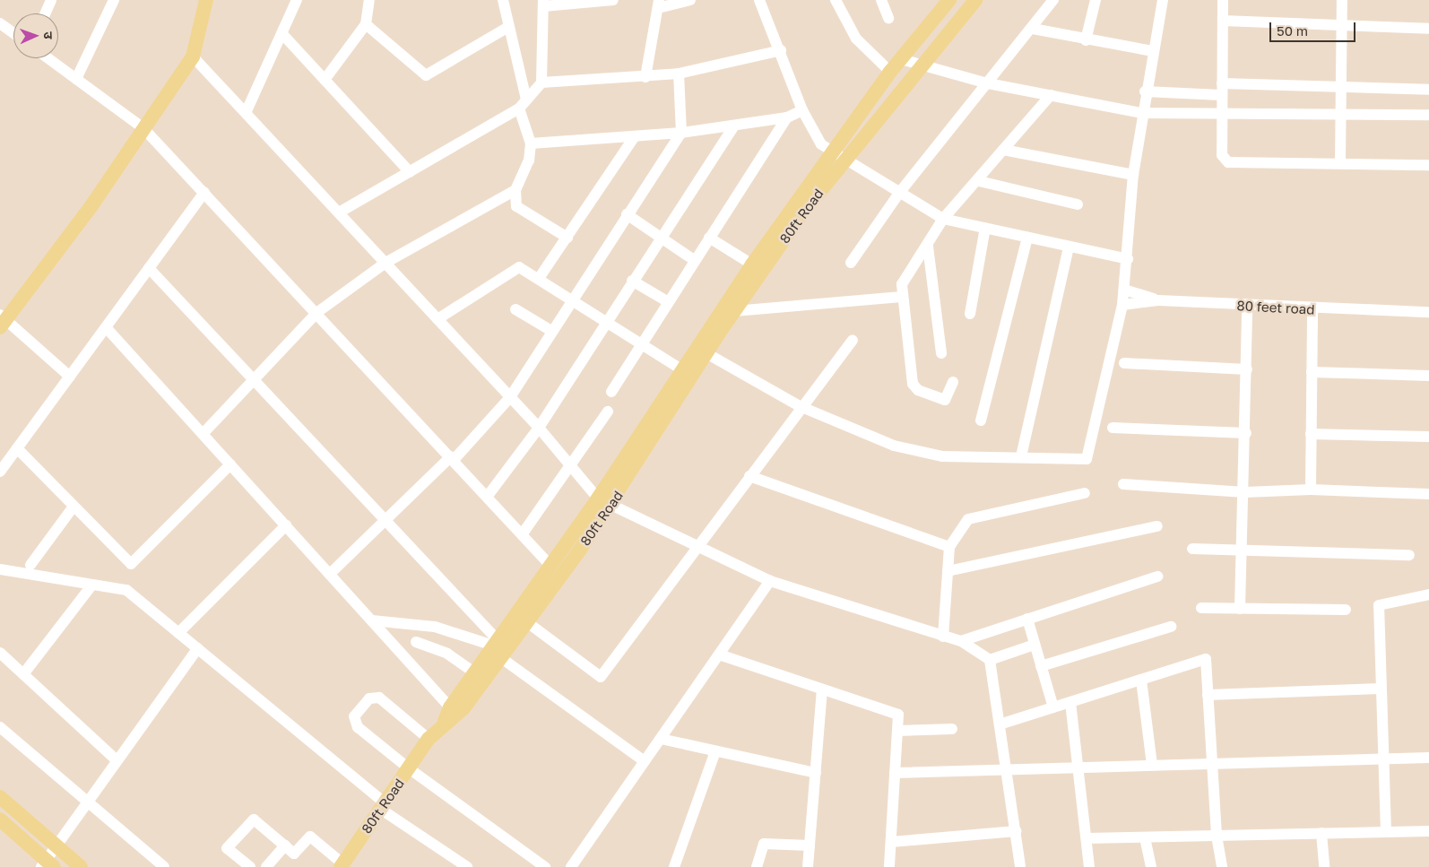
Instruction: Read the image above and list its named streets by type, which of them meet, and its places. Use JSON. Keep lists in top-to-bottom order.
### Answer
{
  "streets": {
    "main road": ["80ft Road"],
    "street": ["80 feet road"]
  },
  "scale_bar": "50 m",
  "north": "right"
}
